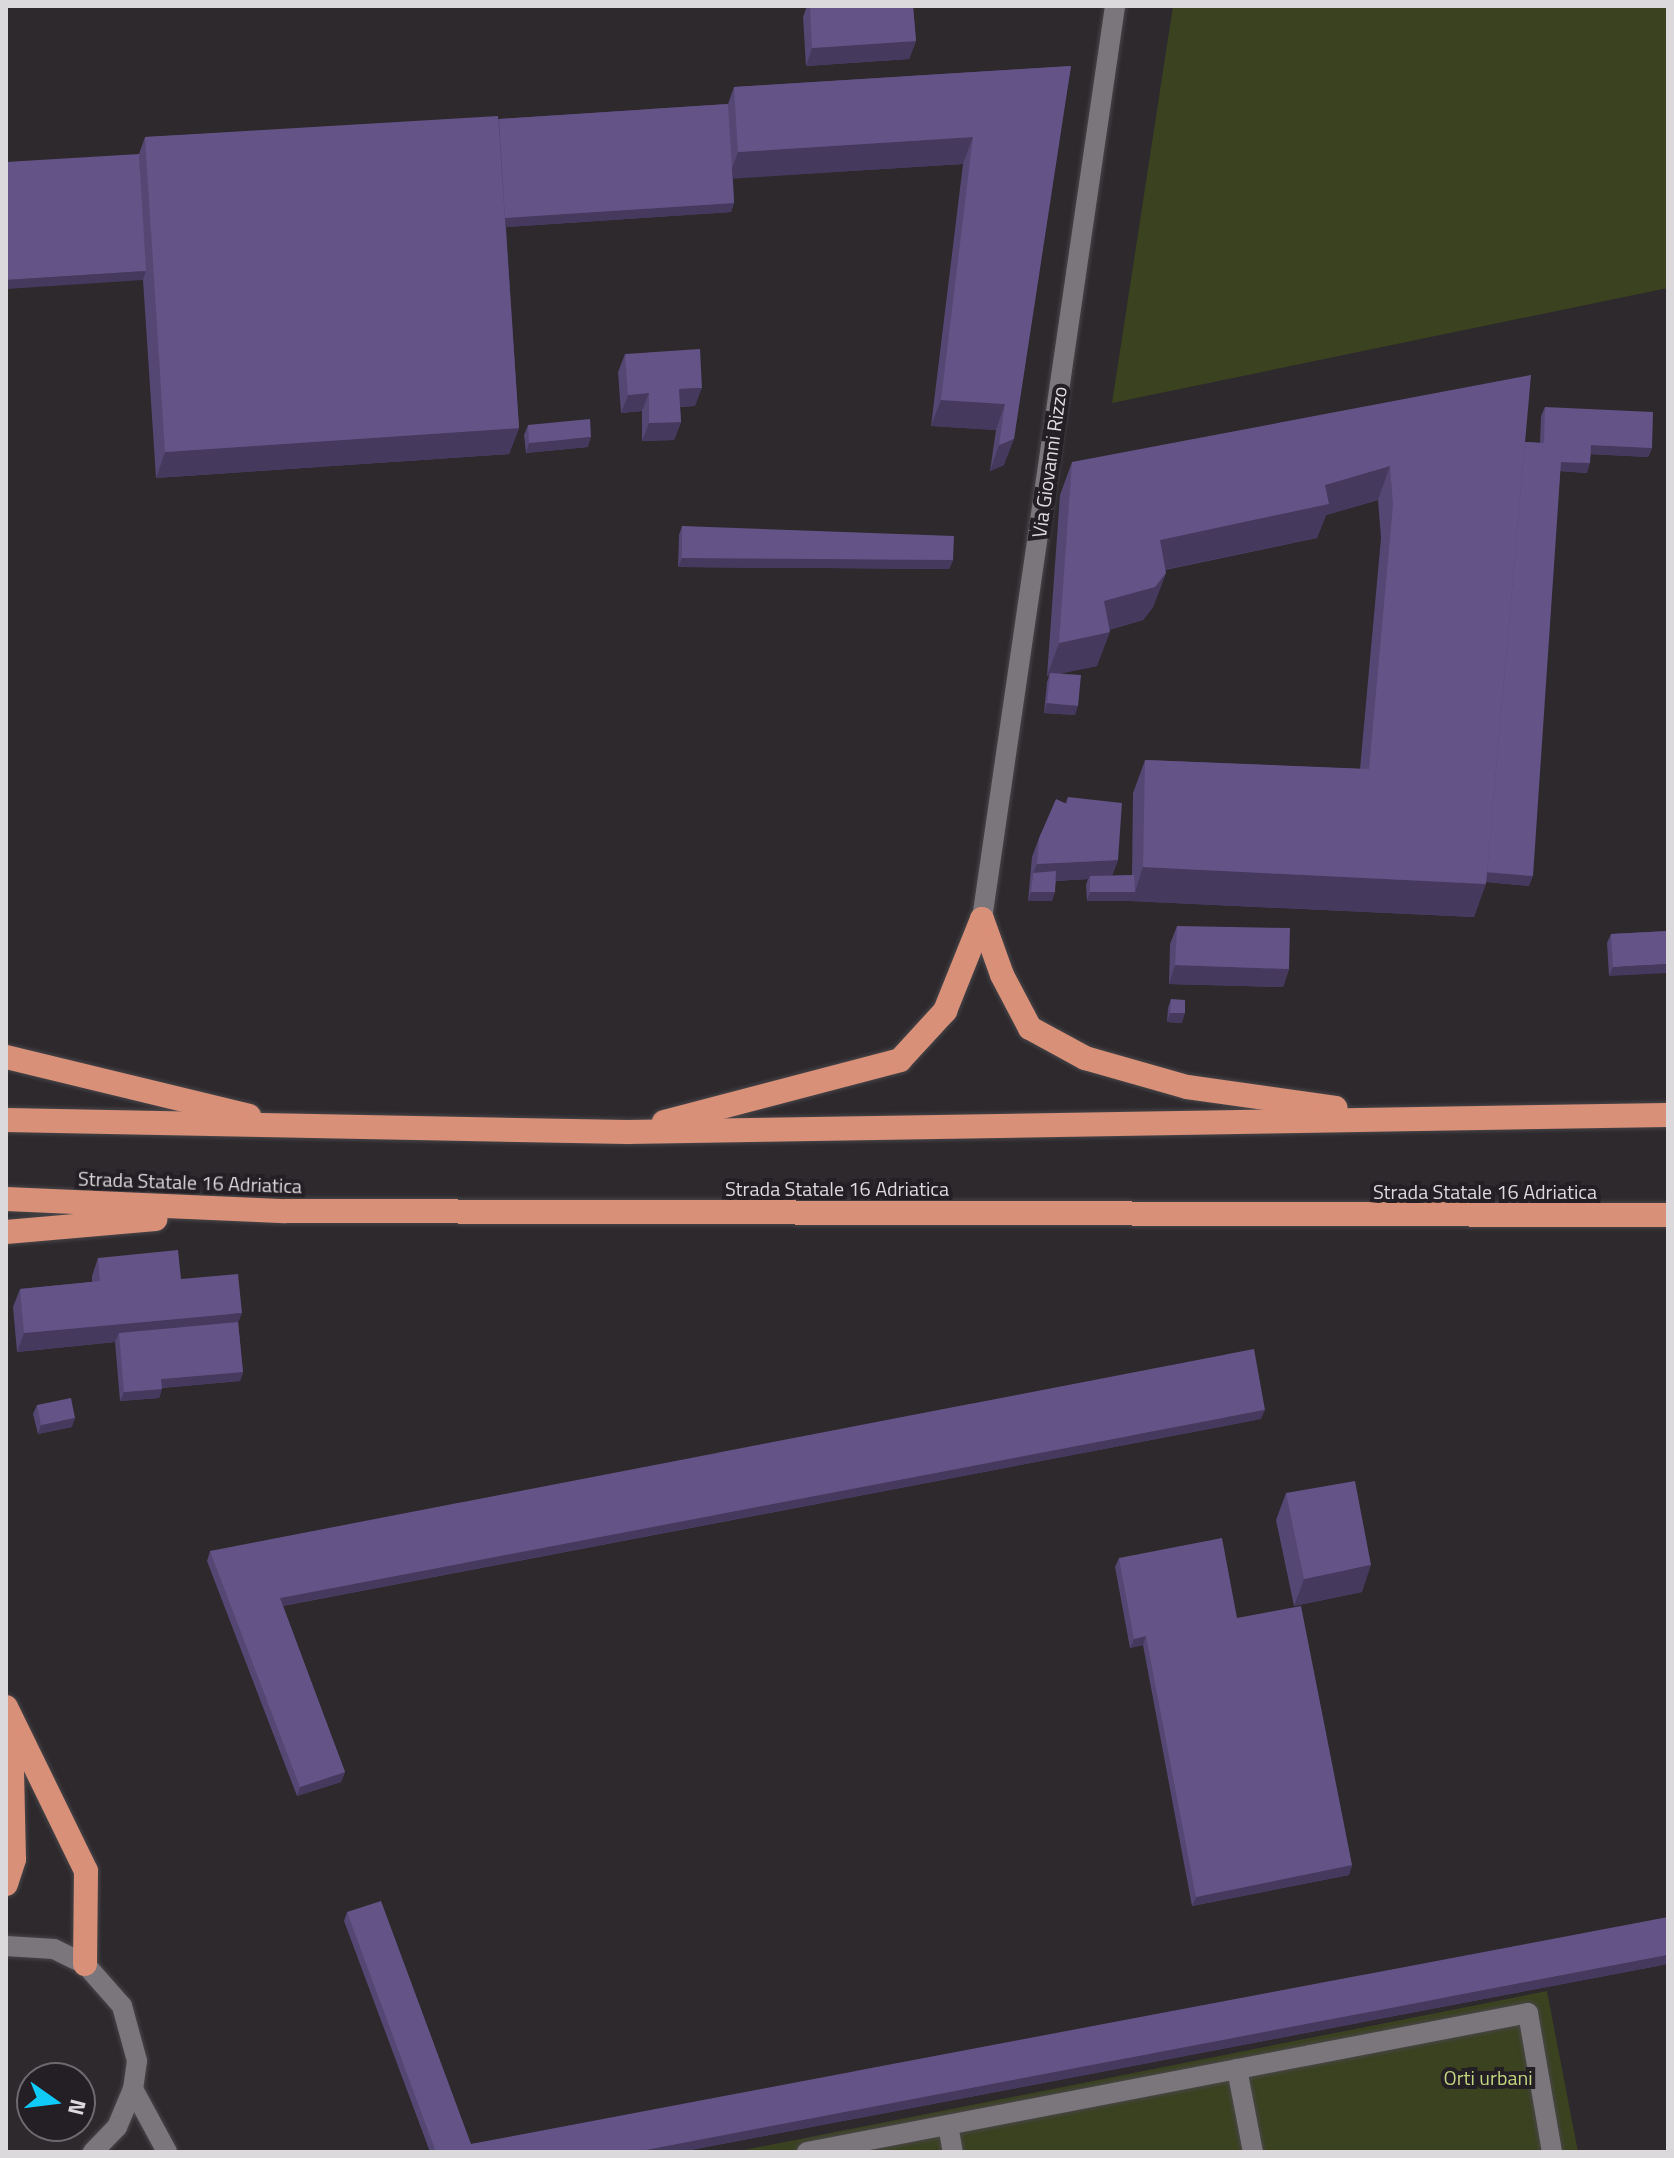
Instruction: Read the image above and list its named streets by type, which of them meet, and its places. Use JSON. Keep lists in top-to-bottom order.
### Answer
{
  "streets": {
    "highway": ["Strada Statale 16 Adriatica"],
    "street": ["Via Giovanni Rizzo"]
  },
  "parks": ["Orti urbani"],
  "north": "right"
}
